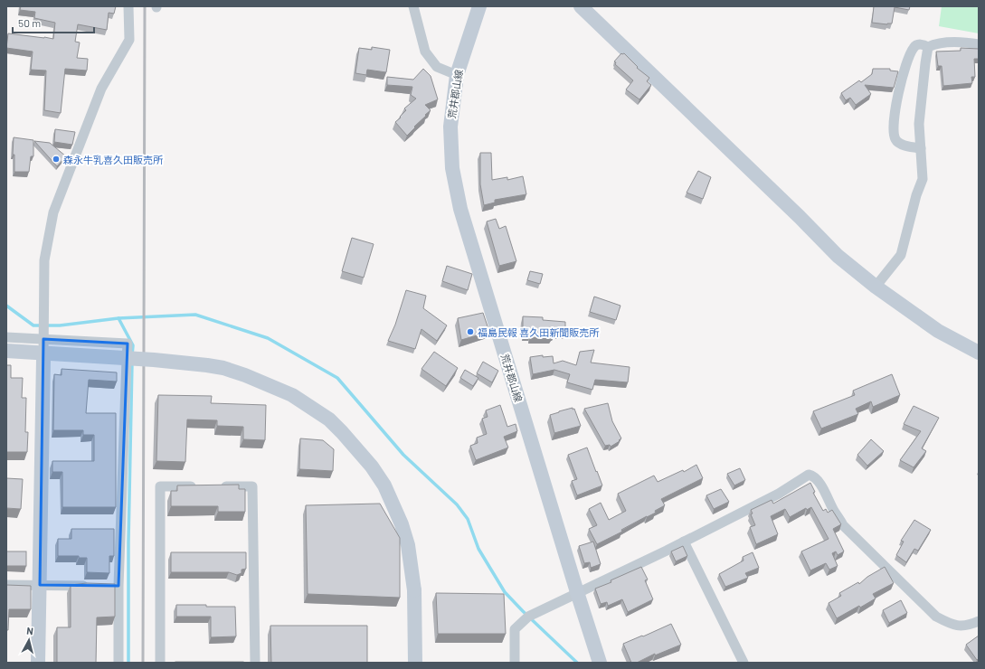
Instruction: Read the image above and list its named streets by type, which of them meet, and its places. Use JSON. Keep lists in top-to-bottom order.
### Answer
{
  "streets": {
    "street": ["荒井郡山線"]
  },
  "places": ["森永牛乳喜久田販売所", "福島民報 喜久田新聞販売所"],
  "scale_bar": "50 m",
  "north": "top"
}
